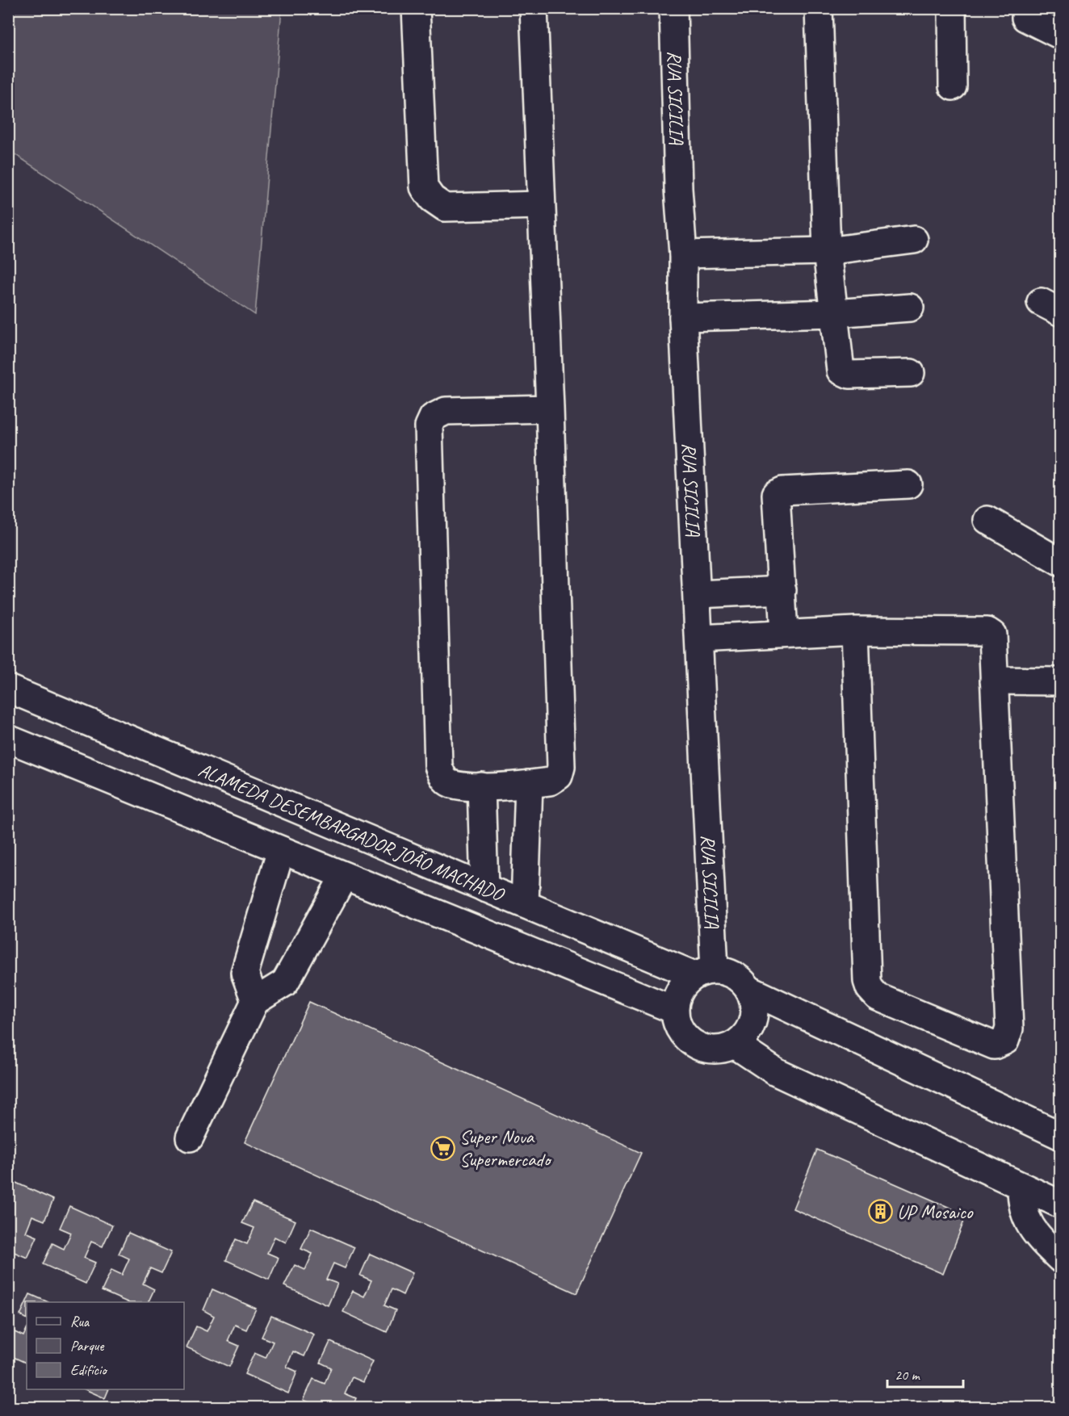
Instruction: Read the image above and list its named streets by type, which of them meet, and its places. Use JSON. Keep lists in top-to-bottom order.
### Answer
{
  "streets": {
    "street": ["RUA SICILIA", "ALAMEDA DESEMBARGADOR JOÃO MACHADO"]
  },
  "crossings": [
    ["RUA SICILIA", "ALAMEDA DESEMBARGADOR JOÃO MACHADO"]
  ],
  "places": {
    "supermarket": ["Super Nova Supermercado"],
    "building": ["UP Mosaico"]
  },
  "legend": ["Rua", "Parque", "Edifício"],
  "scale_bar": "20 m"
}
